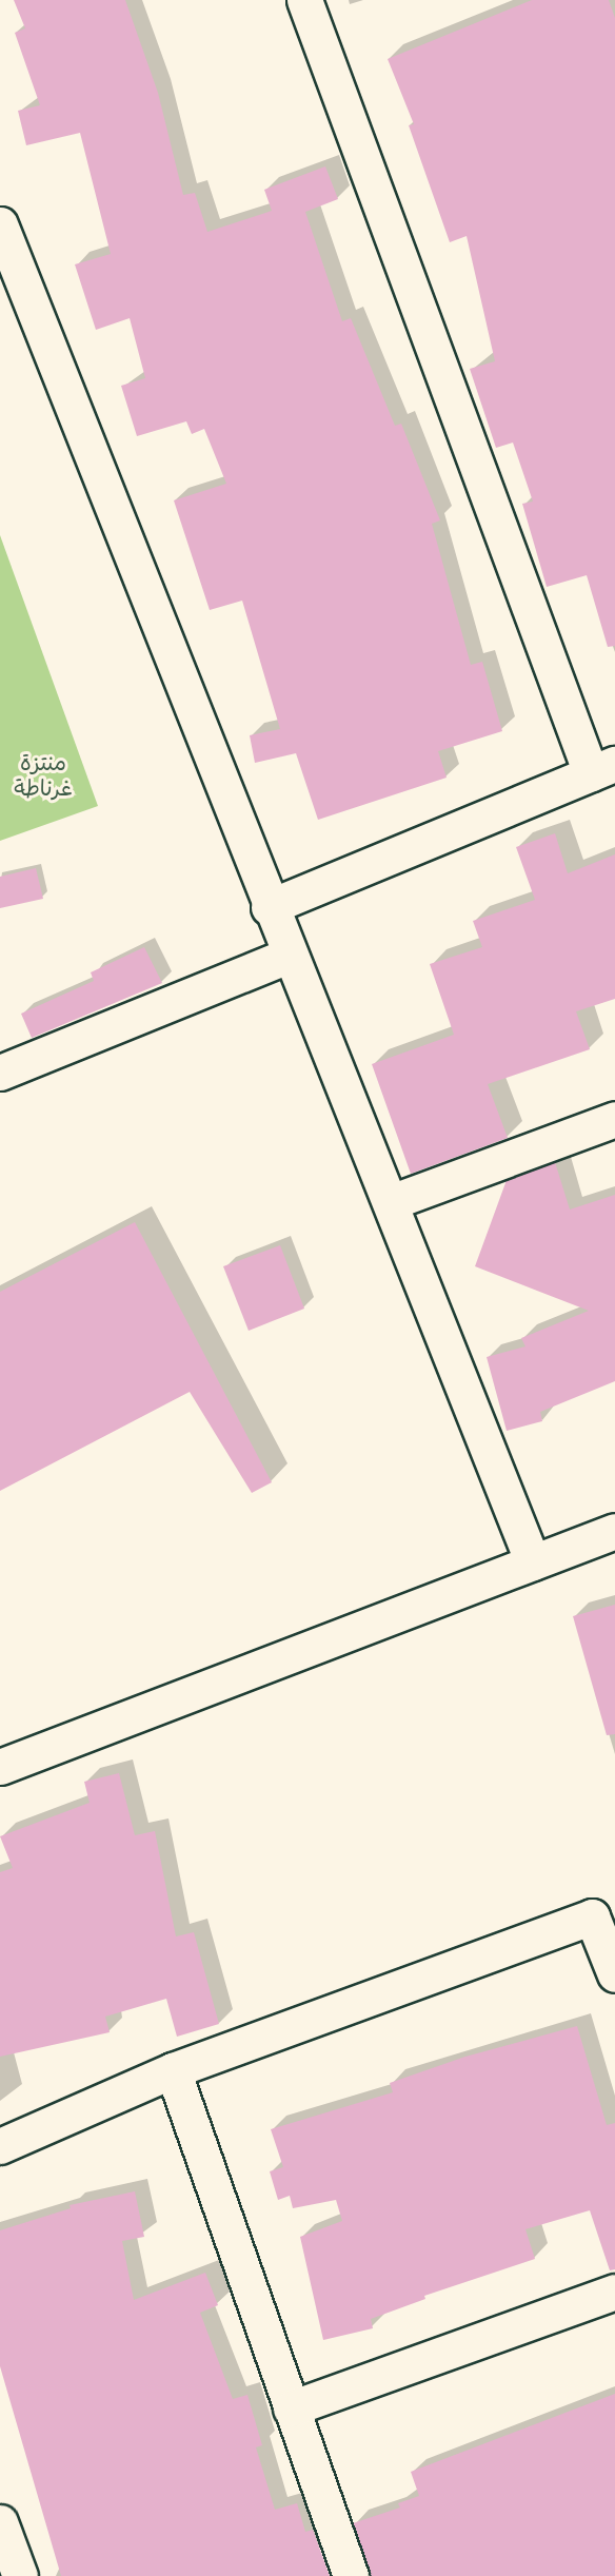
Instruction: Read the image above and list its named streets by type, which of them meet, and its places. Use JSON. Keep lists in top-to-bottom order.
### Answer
{
  "parks": ["منتزة غرناطة"]
}
